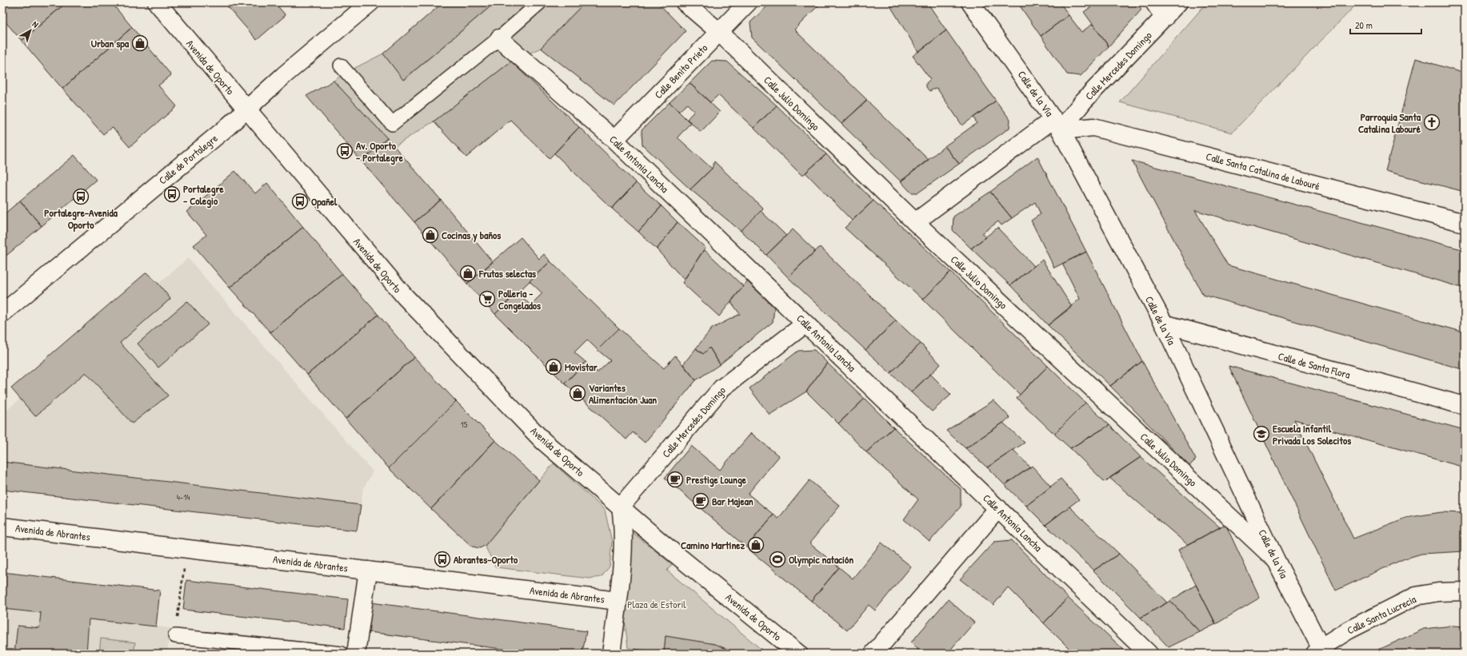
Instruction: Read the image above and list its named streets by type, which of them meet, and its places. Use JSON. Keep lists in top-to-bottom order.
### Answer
{
  "streets": {
    "street": [
      "Calle Mercedes Domingo",
      "Avenida de Oporto",
      "Calle Benito Prieto",
      "Calle de la Vía",
      "Calle Julio Domingo",
      "Calle de Portalegre",
      "Calle Antonia Lancha",
      "Calle Santa Catalina de Labouré",
      "Calle de Santa Flora",
      "Avenida de Abrantes",
      "Calle Santa Lucrecia"
    ]
  },
  "crossings": [
    ["Calle Mercedes Domingo", "Avenida de Oporto"],
    ["Calle Mercedes Domingo", "Calle de la Vía"],
    ["Calle Mercedes Domingo", "Calle Julio Domingo"],
    ["Calle Mercedes Domingo", "Calle Antonia Lancha"],
    ["Calle Mercedes Domingo", "Calle Santa Catalina de Labouré"],
    ["Avenida de Oporto", "Calle de Portalegre"],
    ["Calle Benito Prieto", "Calle Julio Domingo"],
    ["Calle Benito Prieto", "Calle Antonia Lancha"],
    ["Calle de la Vía", "Calle Julio Domingo"],
    ["Calle de la Vía", "Calle Santa Catalina de Labouré"],
    ["Calle de la Vía", "Calle de Santa Flora"],
    ["Calle de la Vía", "Calle Santa Lucrecia"]
  ],
  "parks": ["Plaza de Estoril"],
  "places": {
    "shop": [
      "Urban spa",
      "Cocinas y baños",
      "Frutas selectas",
      "Movistar",
      "Variantes Alimentación Juan",
      "Camino Martínez"
    ],
    "church": ["Parroquia Santa Catalina Labouré"],
    "bus stop": [
      "Av. Oporto - Portalegre",
      "Portalegre - Colegio",
      "Portalegre-Avenida Oporto",
      "Opañel",
      "Abrantes-Oporto"
    ],
    "supermarket": ["Pollería - Congelados"],
    "school or university": ["Escuela Infantil Privada Los Solecitos"],
    "cafe": ["Prestige Lounge", "Bar Majean"],
    "sports": ["Olympic natación"]
  },
  "house_numbers": ["15", "4-14"],
  "scale_bar": "20 m",
  "north": "top right"
}
